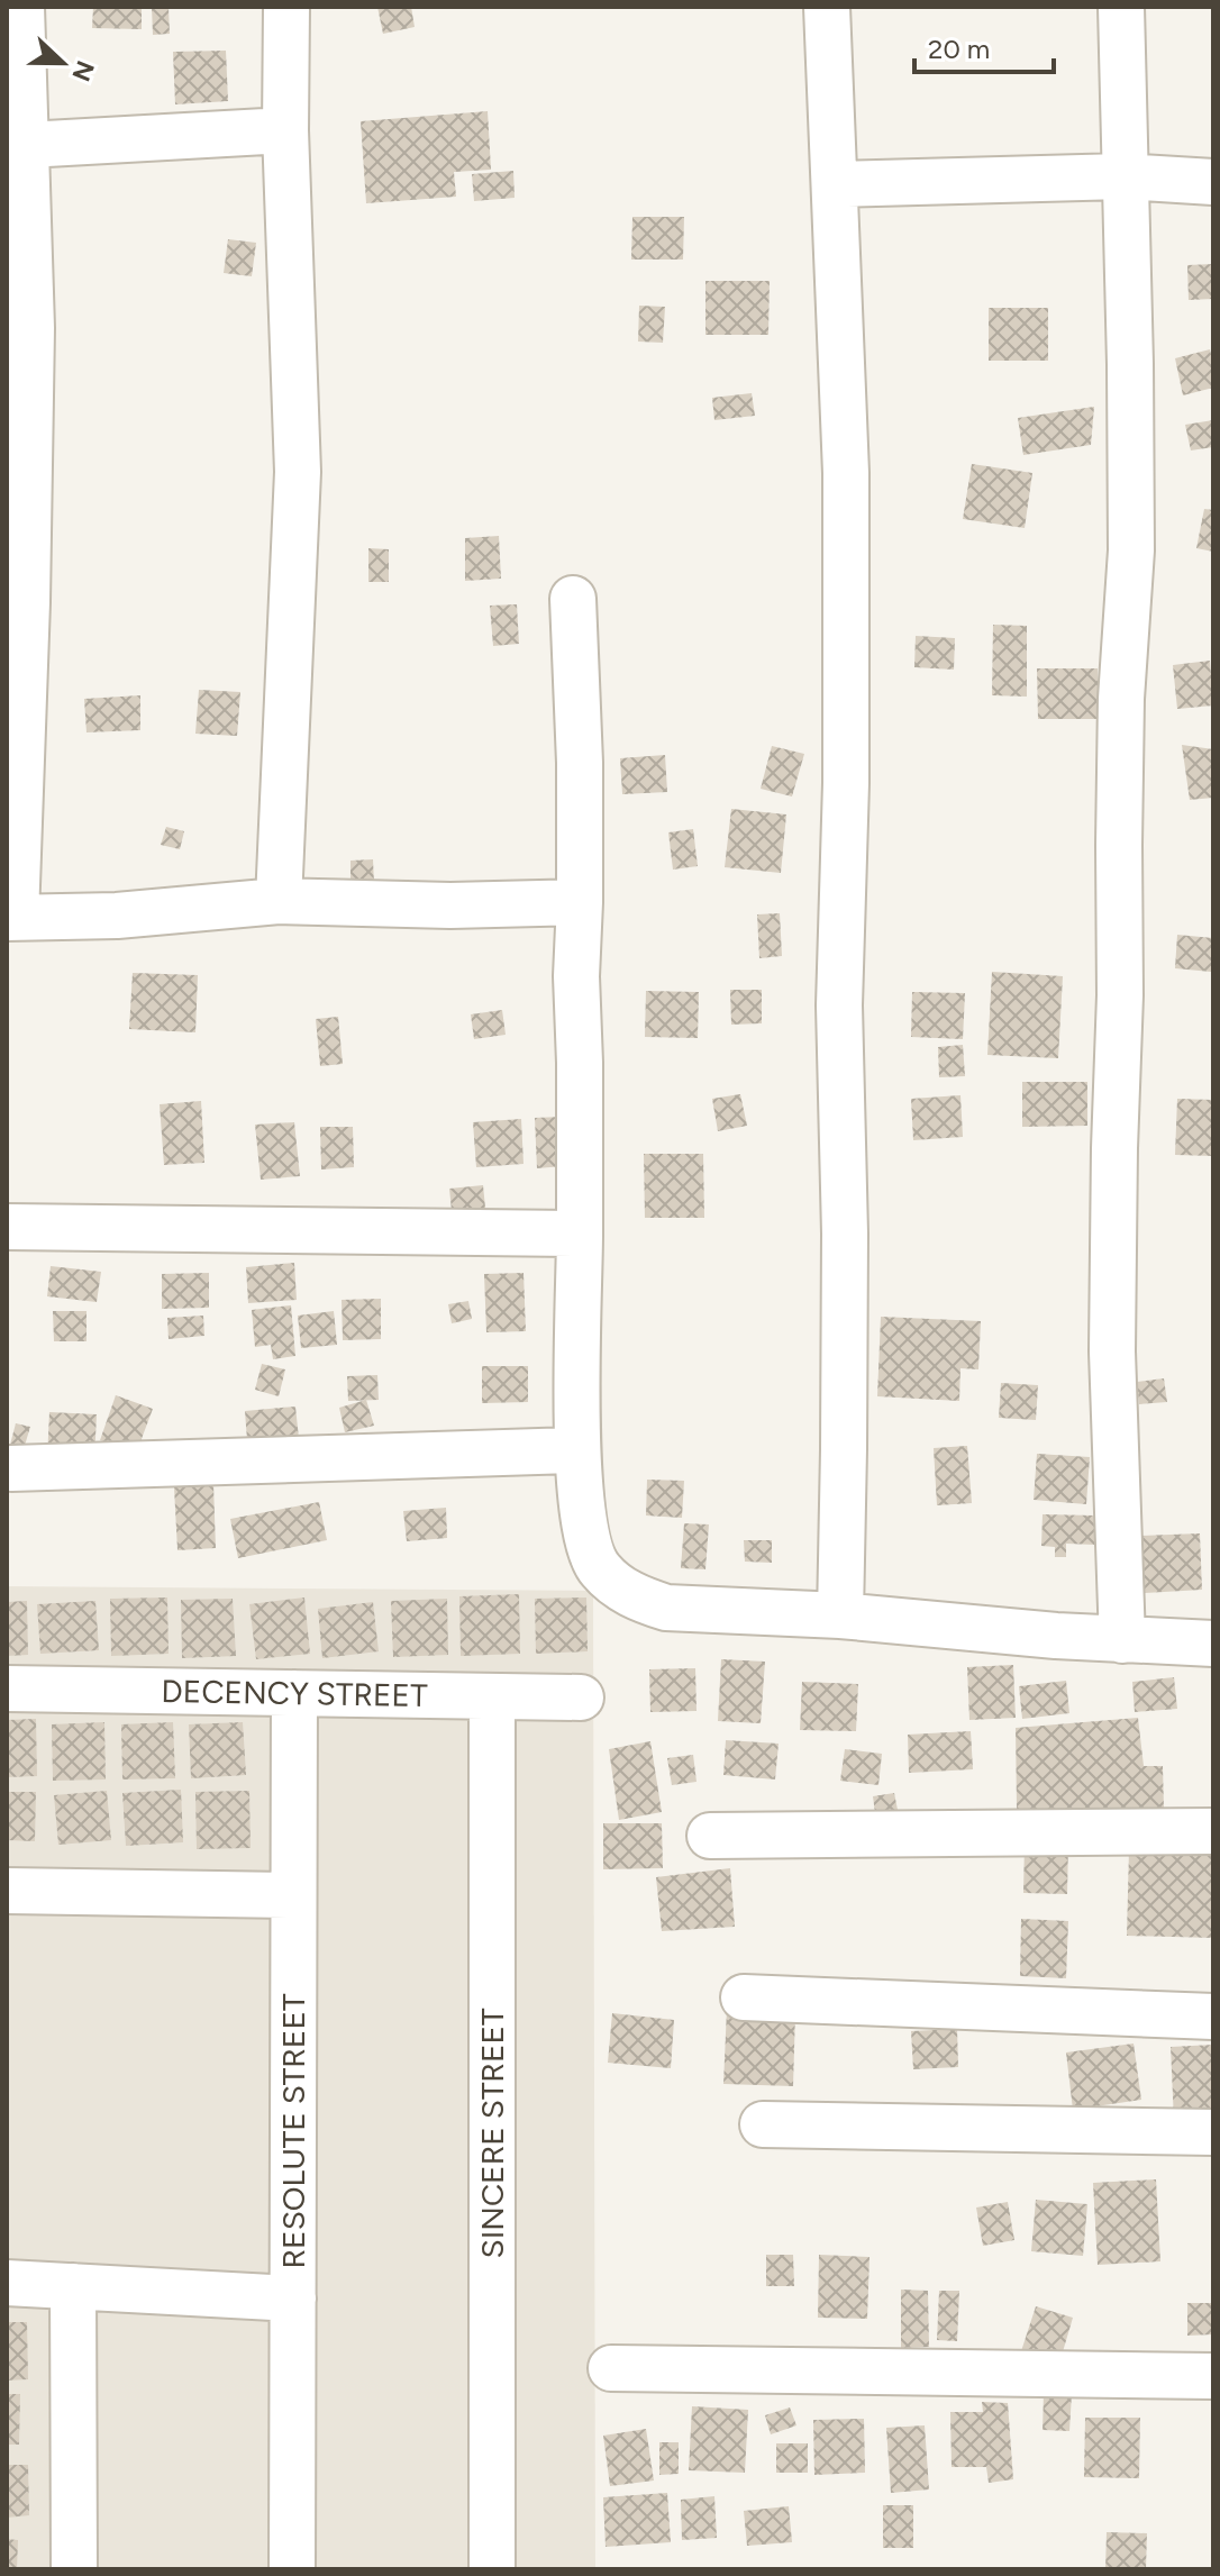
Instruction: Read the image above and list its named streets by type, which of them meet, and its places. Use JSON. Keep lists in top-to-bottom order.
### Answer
{
  "streets": {
    "street": ["DECENCY STREET", "RESOLUTE STREET", "SINCERE STREET"]
  },
  "crossings": [
    ["DECENCY STREET", "RESOLUTE STREET"],
    ["DECENCY STREET", "SINCERE STREET"]
  ],
  "scale_bar": "20 m",
  "north": "right"
}
